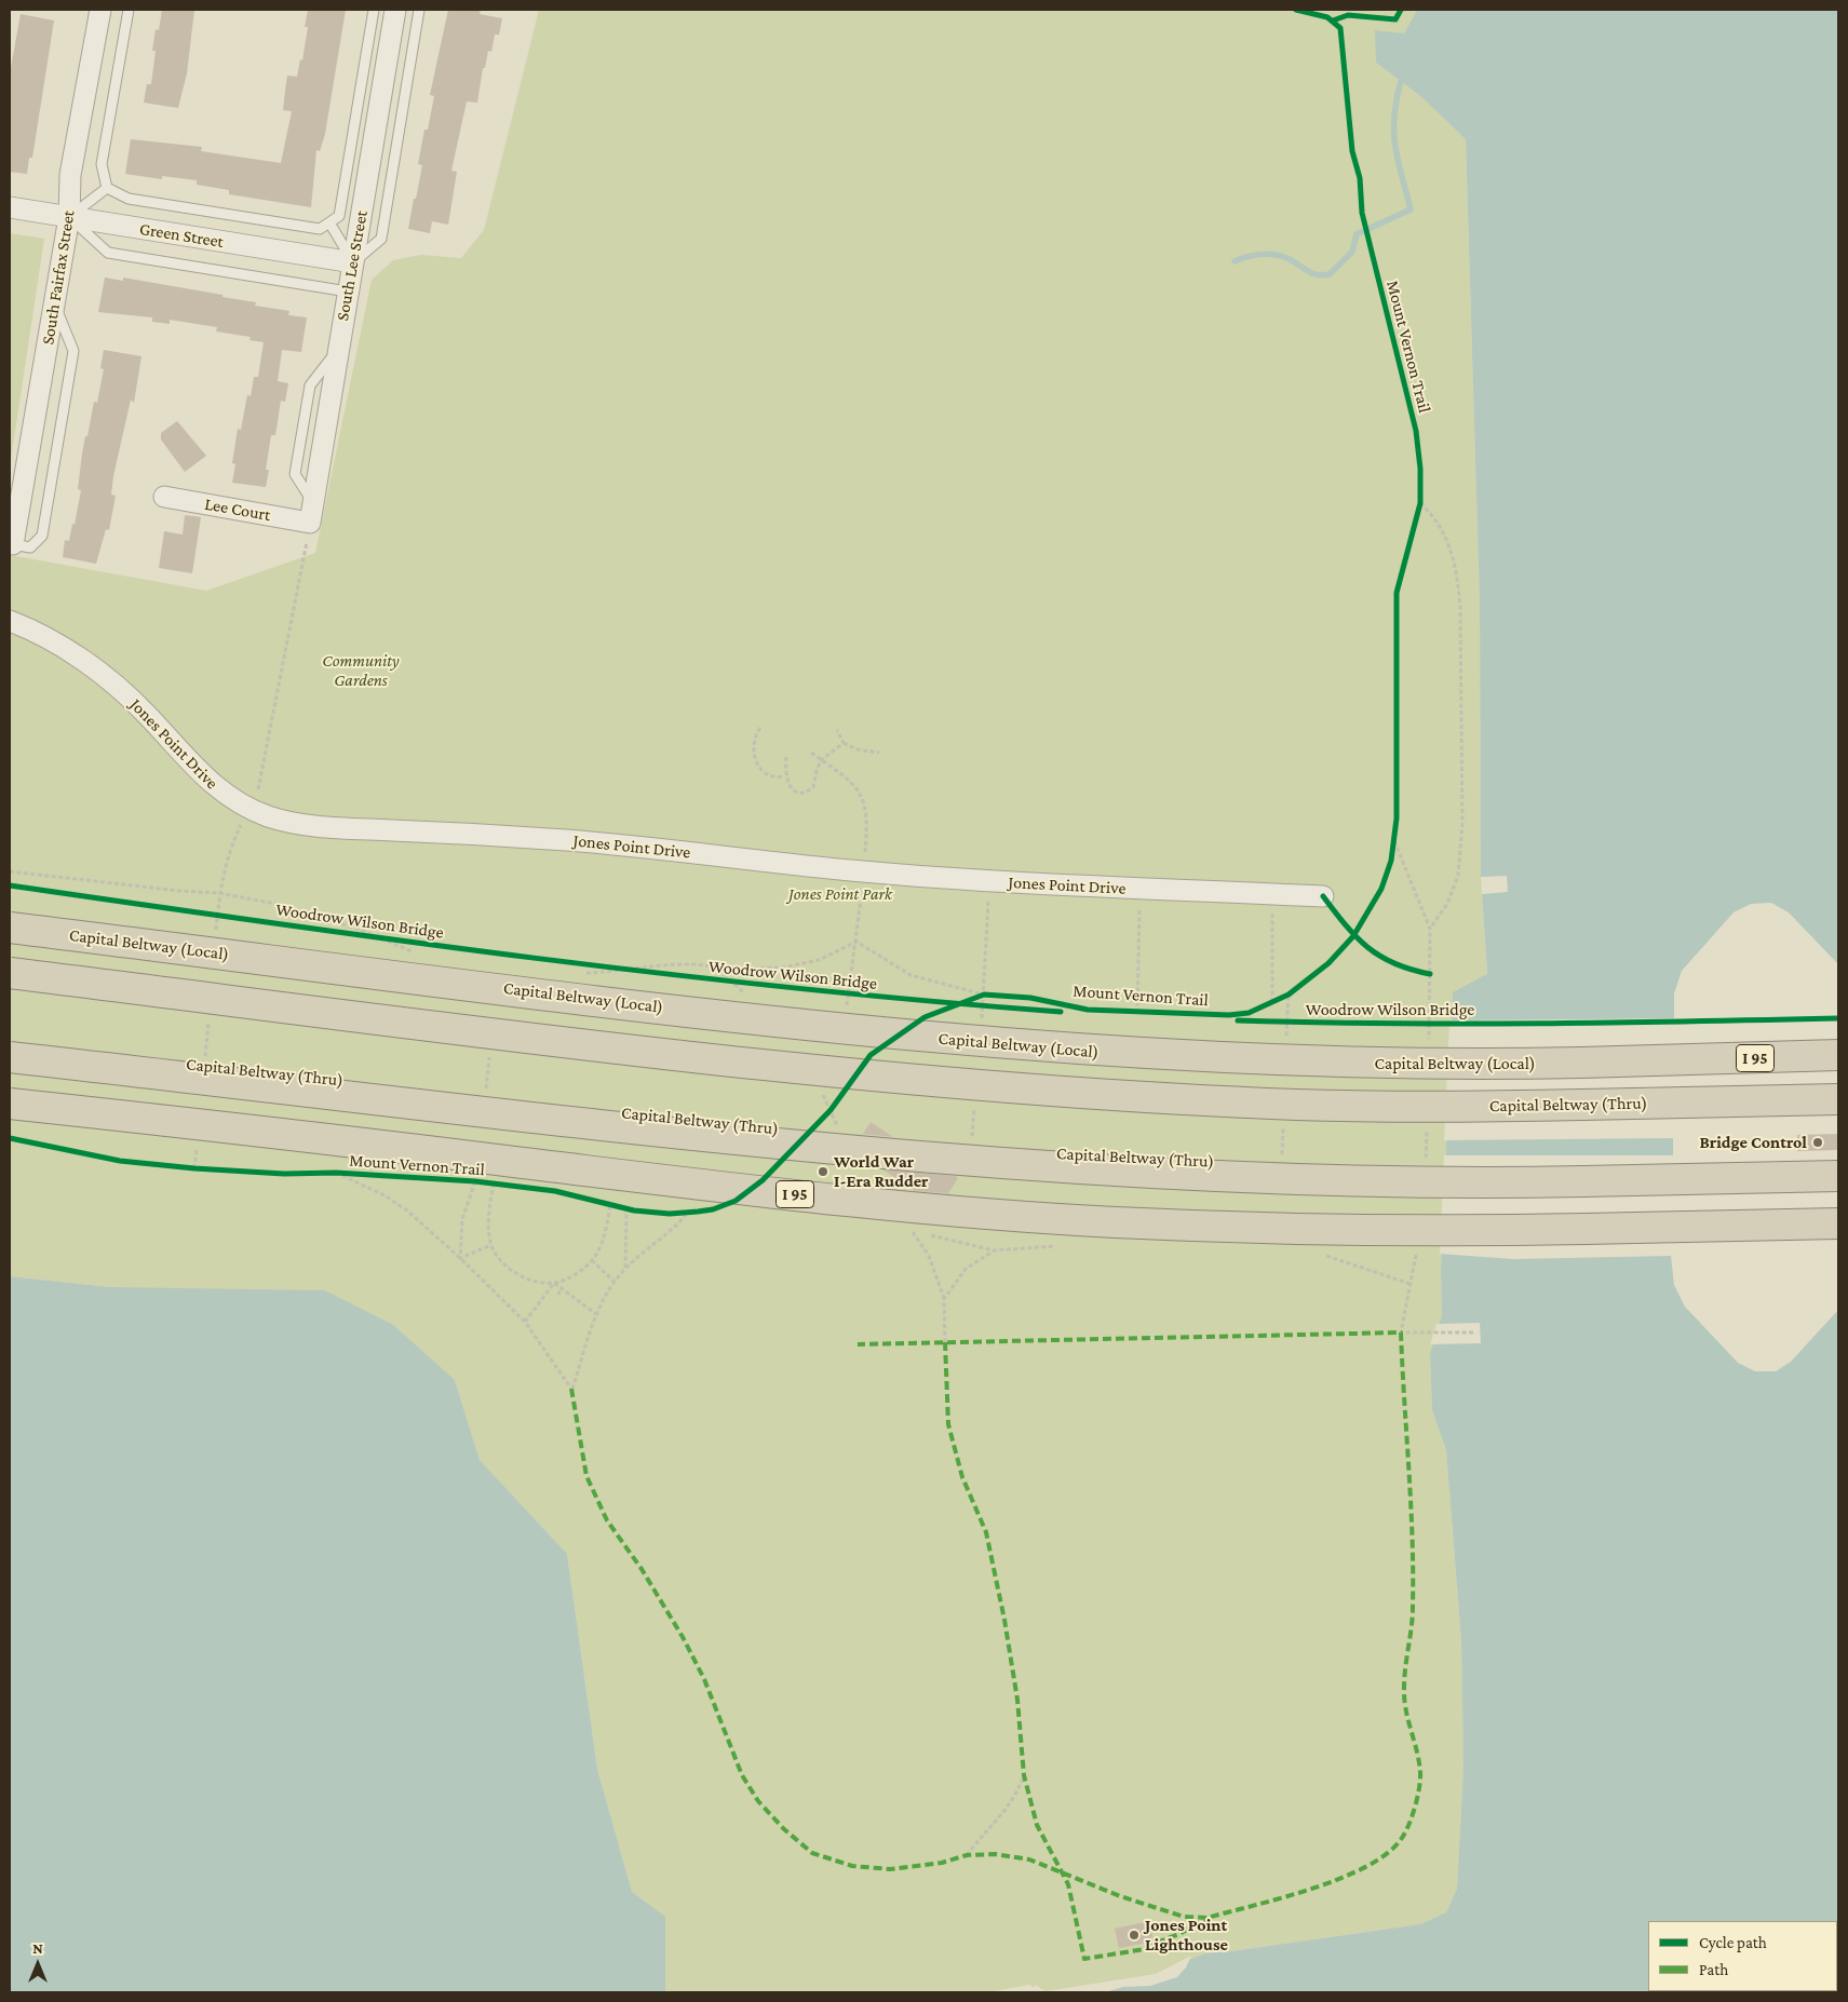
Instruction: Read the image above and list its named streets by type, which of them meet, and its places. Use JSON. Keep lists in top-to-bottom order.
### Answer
{
  "streets": {
    "highway": ["Capital Beltway (Local)", "I 95", "Capital Beltway (Thru)"],
    "street": [
      "Green Street",
      "South Lee Street",
      "South Fairfax Street",
      "Lee Court",
      "Jones Point Drive"
    ],
    "cycle path": ["Mount Vernon Trail", "Woodrow Wilson Bridge"]
  },
  "crossings": [
    ["Green Street", "South Lee Street"],
    ["Green Street", "South Fairfax Street"],
    ["South Lee Street", "Lee Court"]
  ],
  "parks": ["Community Gardens", "Jones Point Park"],
  "places": ["Bridge Control", "World War I-Era Rudder", "Jones Point Lighthouse"],
  "legend": ["Cycle path", "Path"],
  "north": "top"
}
